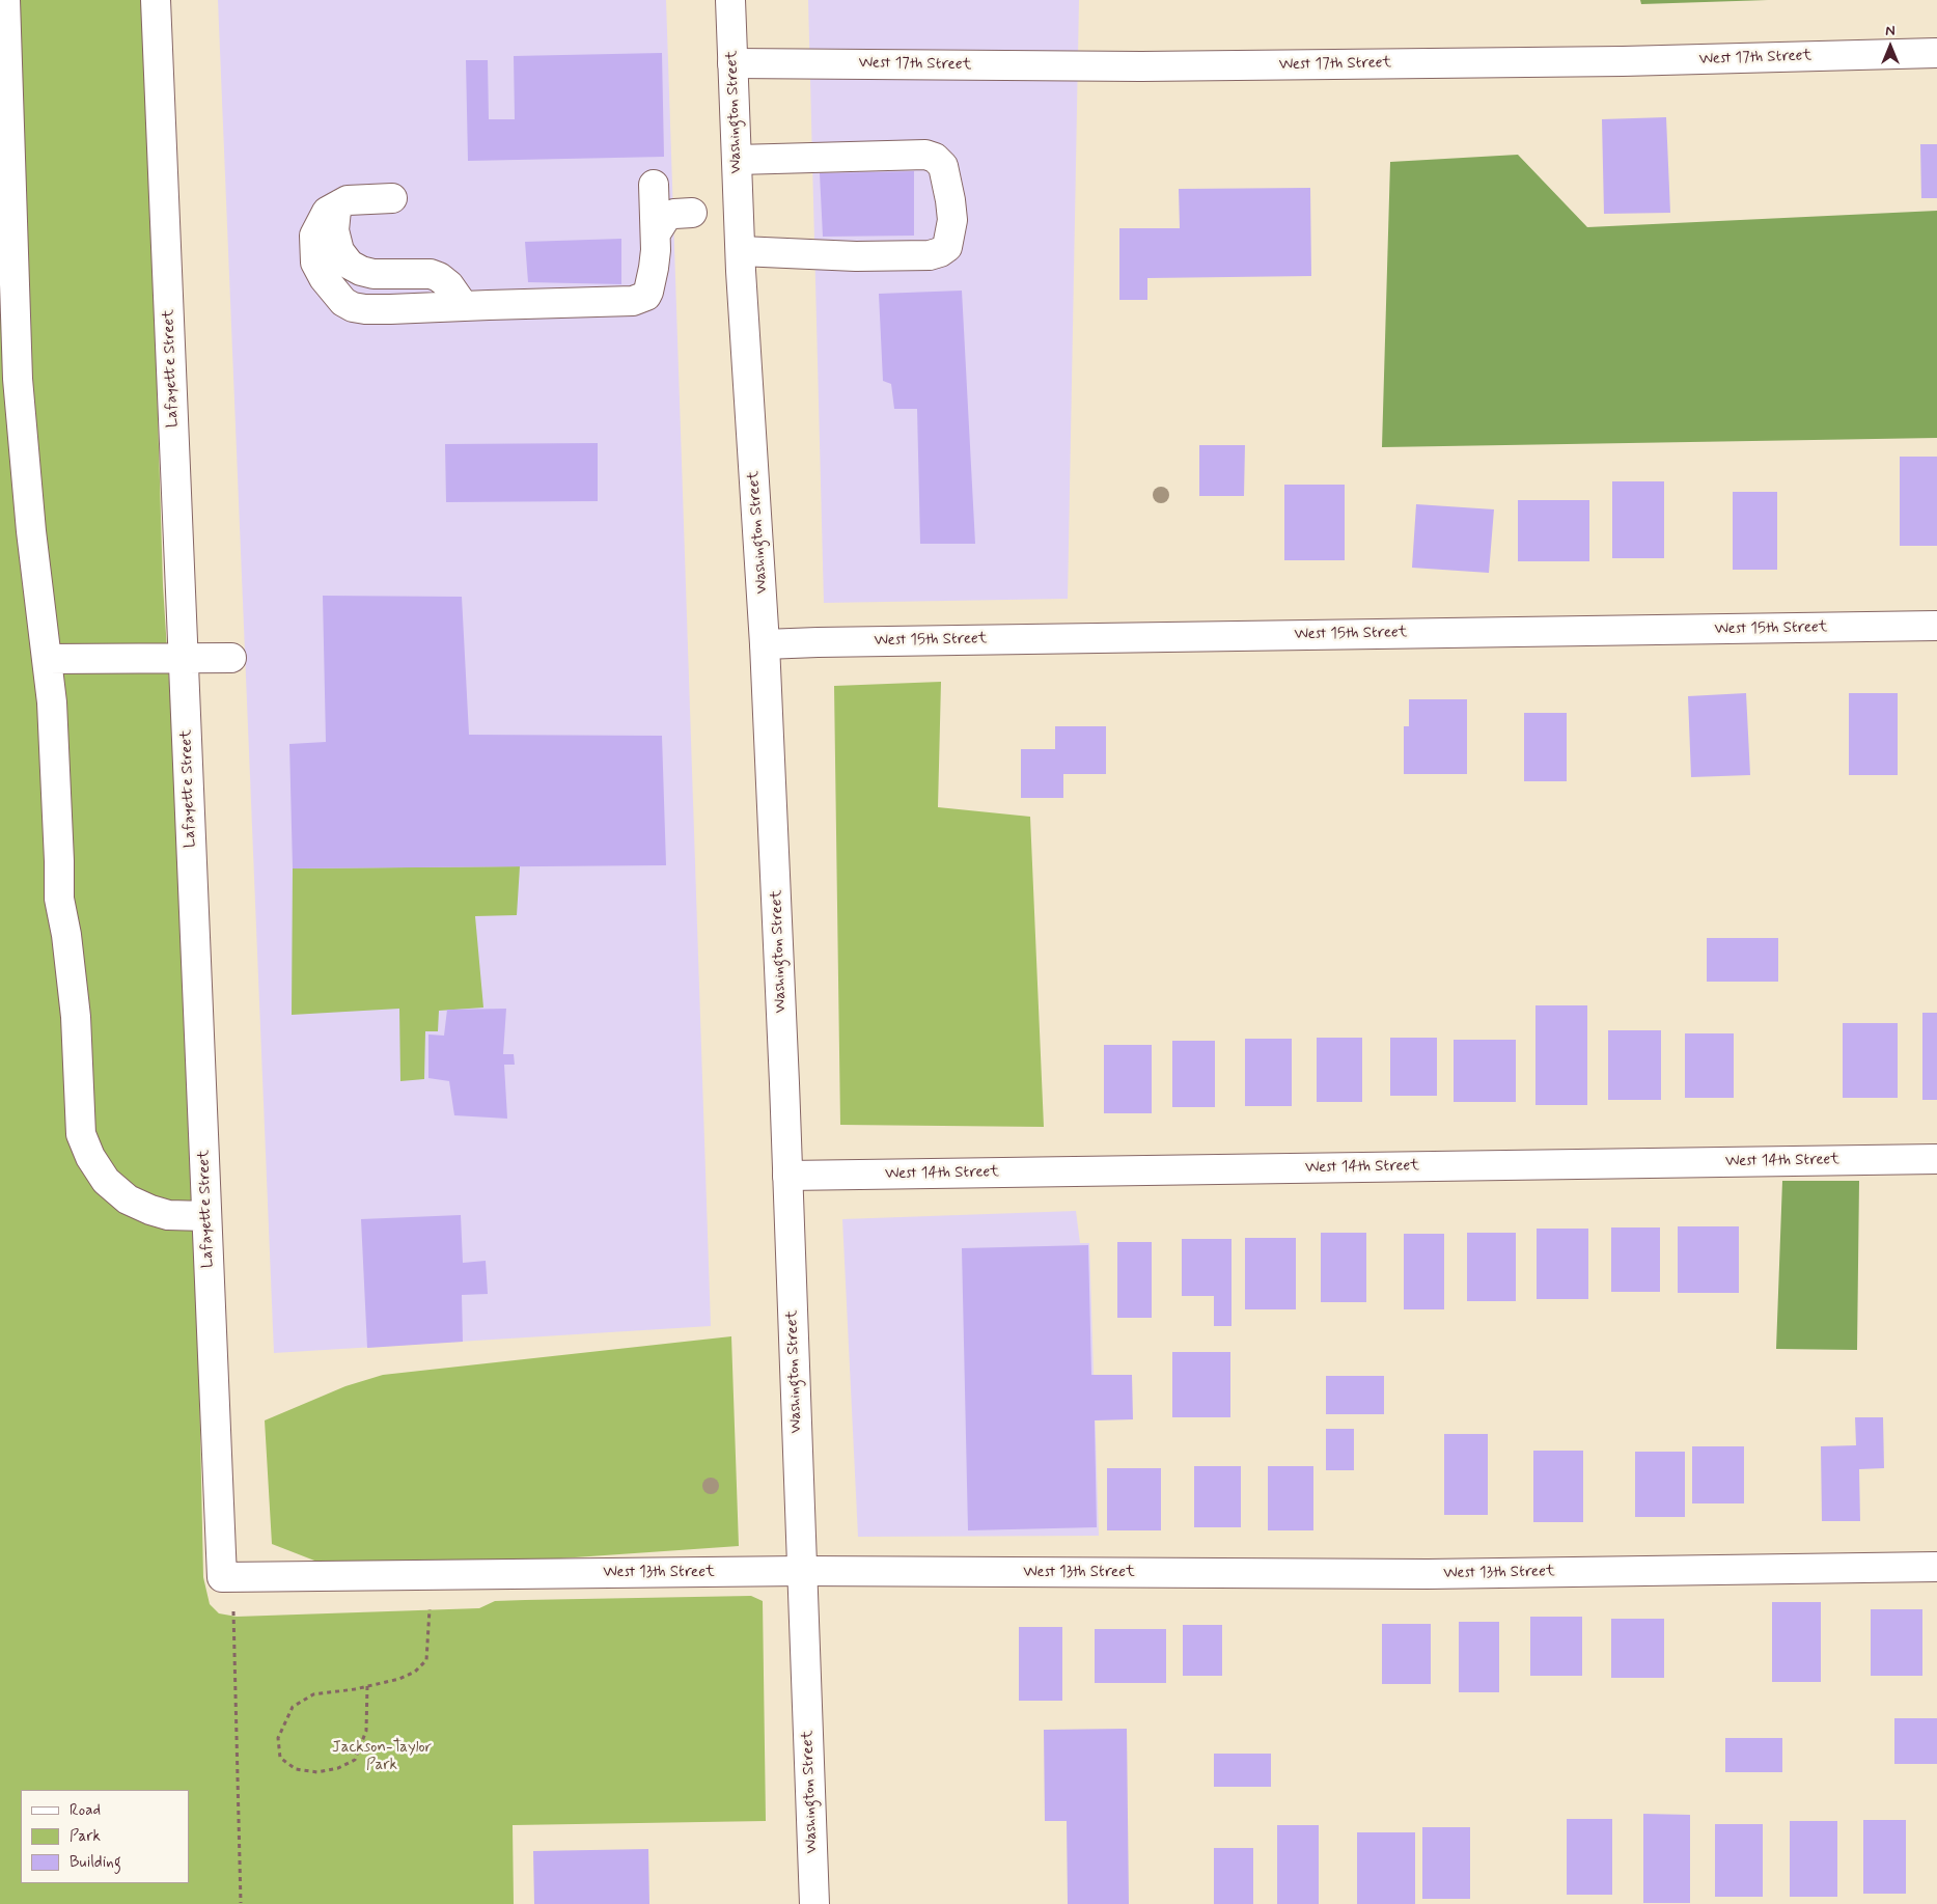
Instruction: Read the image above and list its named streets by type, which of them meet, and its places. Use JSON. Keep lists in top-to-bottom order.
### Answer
{
  "streets": {
    "street": [
      "West 17th Street",
      "Washington Street",
      "Lafayette Street",
      "West 15th Street",
      "West 14th Street",
      "West 13th Street"
    ]
  },
  "crossings": [
    ["West 17th Street", "Washington Street"],
    ["Washington Street", "West 15th Street"],
    ["Washington Street", "West 14th Street"],
    ["Washington Street", "West 13th Street"],
    ["Lafayette Street", "West 13th Street"]
  ],
  "parks": ["Jackson-Taylor Park"],
  "legend": ["Road", "Park", "Building"],
  "north": "top"
}
